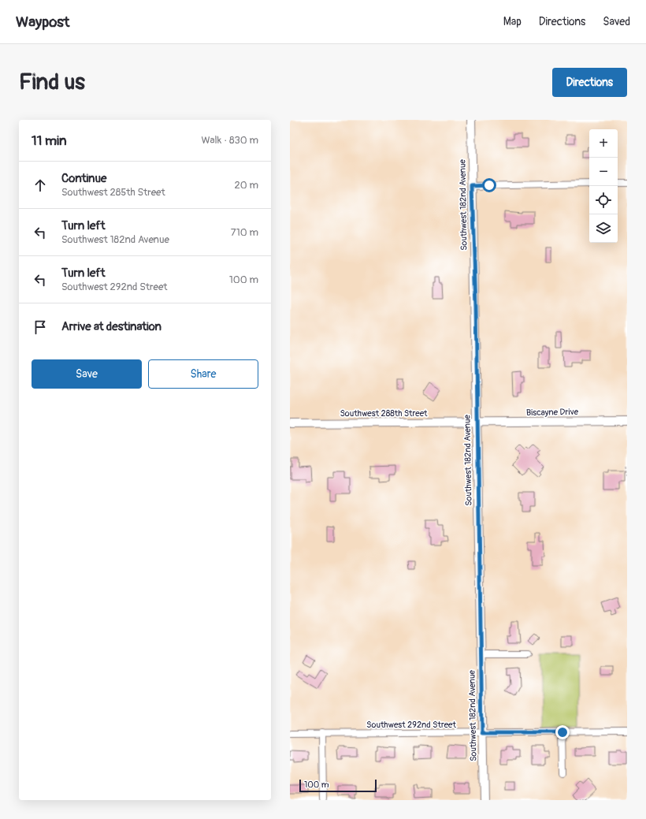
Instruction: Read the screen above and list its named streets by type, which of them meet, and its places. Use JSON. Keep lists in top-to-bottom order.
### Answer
{
  "streets": {
    "street": [
      "Southwest 182nd Avenue",
      "Biscayne Drive",
      "Southwest 288th Street",
      "Southwest 292nd Street"
    ]
  },
  "crossings": [
    ["Southwest 182nd Avenue", "Biscayne Drive"],
    ["Southwest 182nd Avenue", "Southwest 288th Street"],
    ["Southwest 182nd Avenue", "Southwest 292nd Street"],
    ["Biscayne Drive", "Southwest 288th Street"]
  ],
  "scale_bar": "100 m",
  "page": {
    "header": "Waypost",
    "nav": ["Map", "Directions", "Saved"],
    "buttons": [
      "Directions",
      ["Save", "Share"]
    ],
    "title": "Find us",
    "heading": ["11 min", "Walk · 830 m"],
    "map_buttons": ["+", "−"],
    "list": [
      ["Continue", "Southwest 285th Street", "20 m"],
      ["Turn left", "Southwest 182nd Avenue", "710 m"],
      ["Turn left", "Southwest 292nd Street", "100 m"],
      "Arrive at destination"
    ],
    "scale": "100 m"
  }
}
